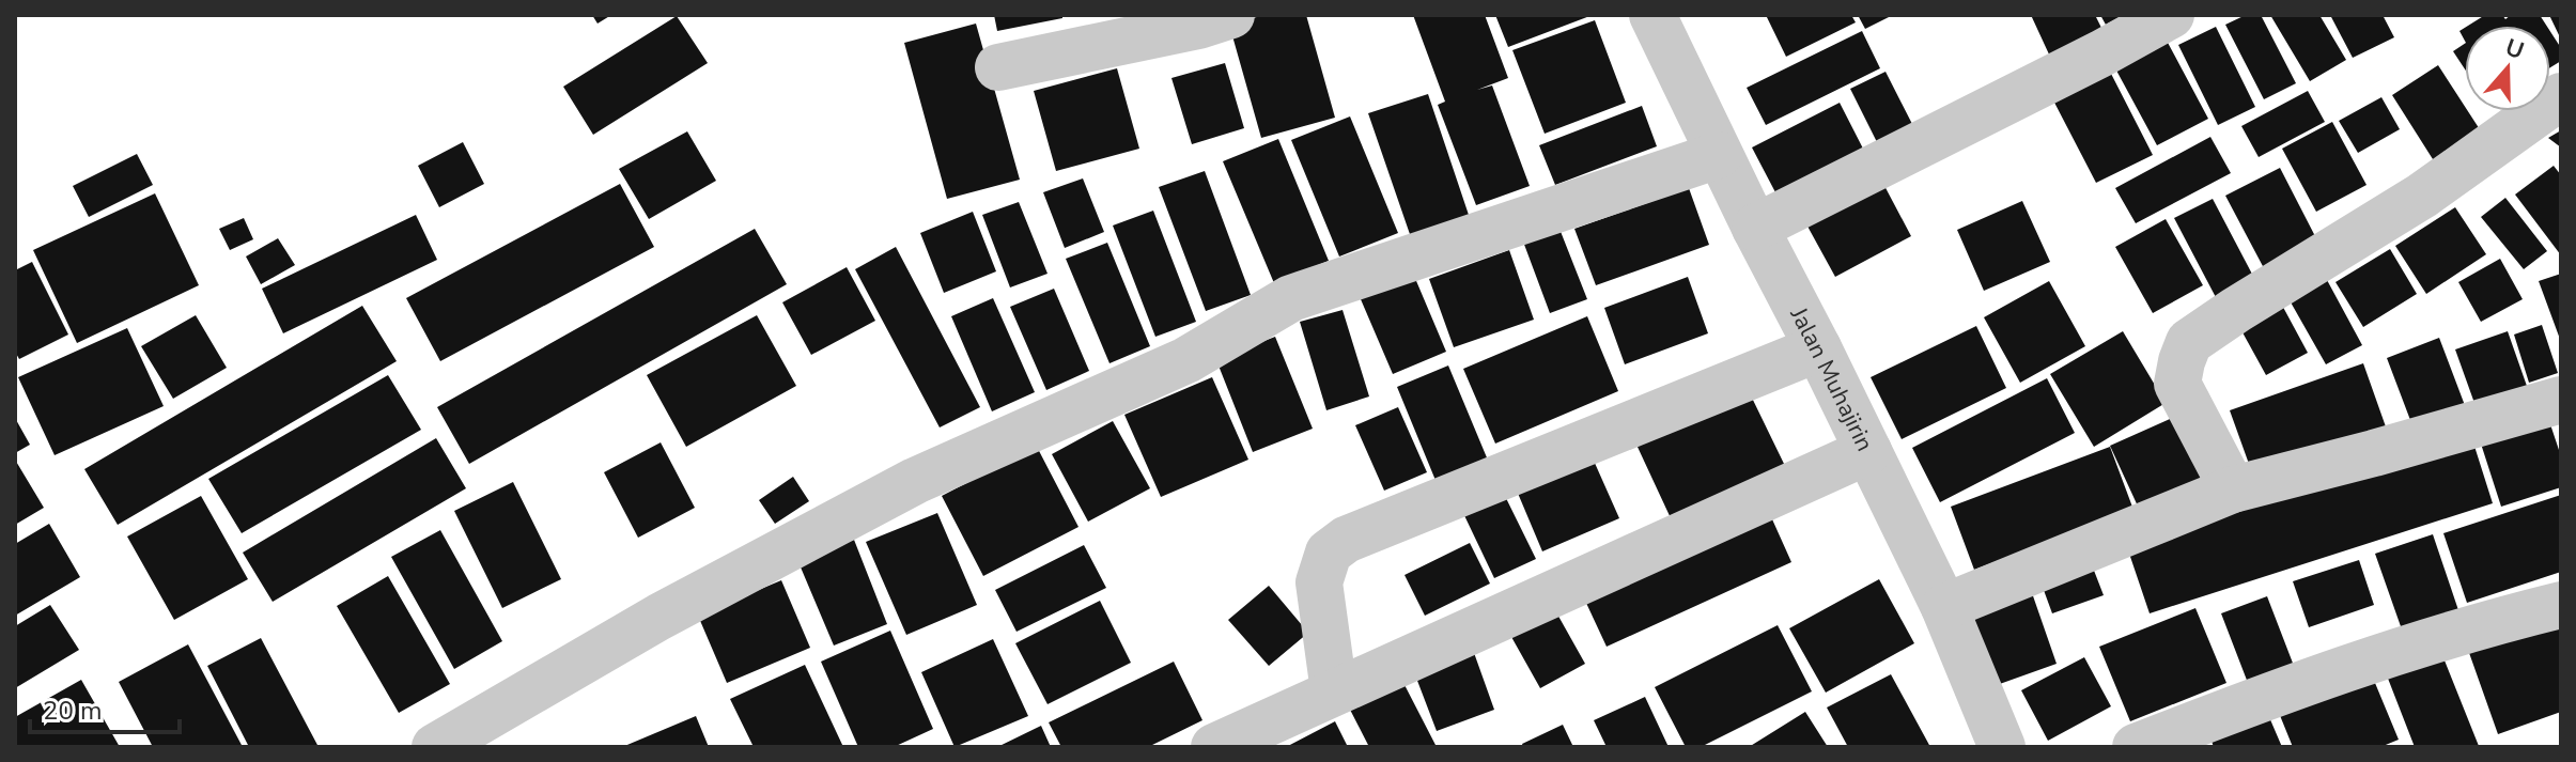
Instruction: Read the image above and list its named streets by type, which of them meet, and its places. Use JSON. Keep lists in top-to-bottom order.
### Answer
{
  "streets": {
    "street": ["Jalan Muhajirin"]
  },
  "scale_bar": "20 m",
  "north": "top"
}
